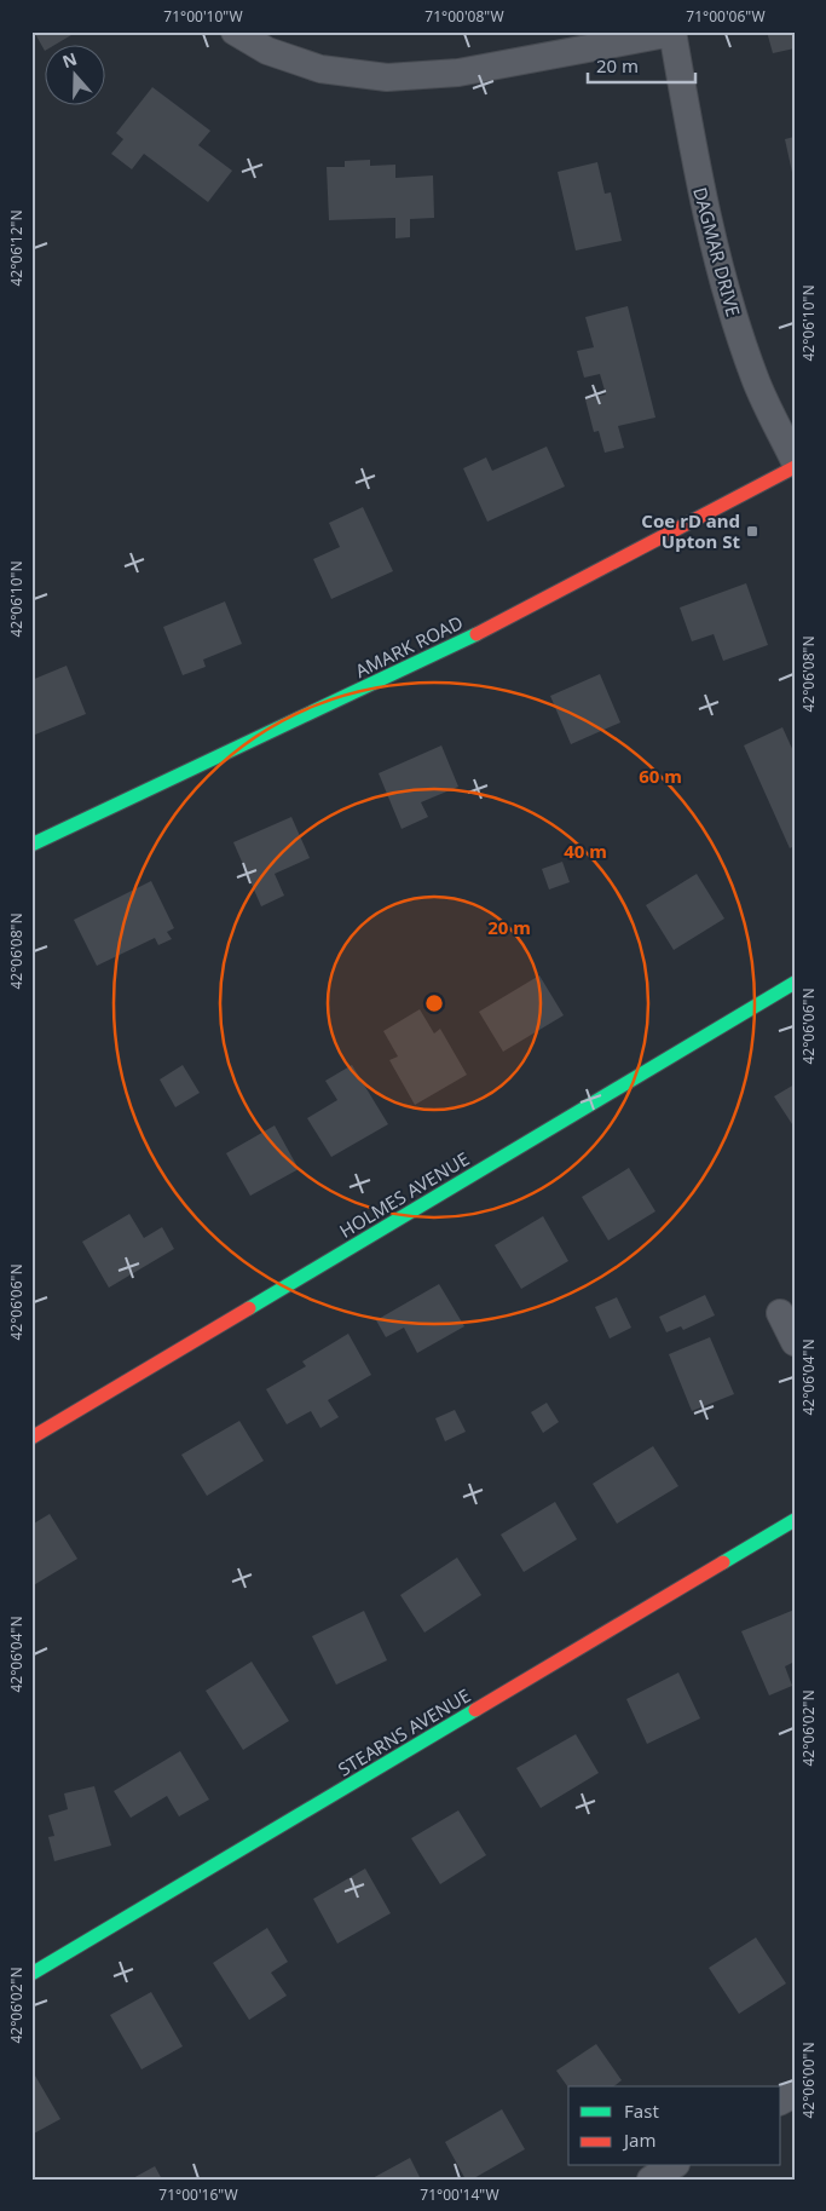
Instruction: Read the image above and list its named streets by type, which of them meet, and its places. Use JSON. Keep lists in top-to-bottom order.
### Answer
{
  "streets": {
    "street": [
      "DAGMAR DRIVE",
      "AMARK ROAD",
      "HOLMES AVENUE",
      "STEARNS AVENUE"
    ]
  },
  "places": {
    "transit": ["Coe rD and Upton St"]
  },
  "legend": ["Fast", "Jam"],
  "scale_bar": "20 m",
  "north": "top",
  "coordinates": [
    "71°00'10\"W",
    "71°00'08\"W",
    "71°00'06\"W",
    "42°06'12\"N",
    "42°06'10\"N",
    "42°06'08\"N",
    "42°06'06\"N",
    "42°06'04\"N",
    "42°06'02\"N",
    "42°06'00\"N",
    "71°00'16\"W",
    "71°00'14\"W"
  ],
  "rings": ["60 m", "40 m", "20 m"]
}
